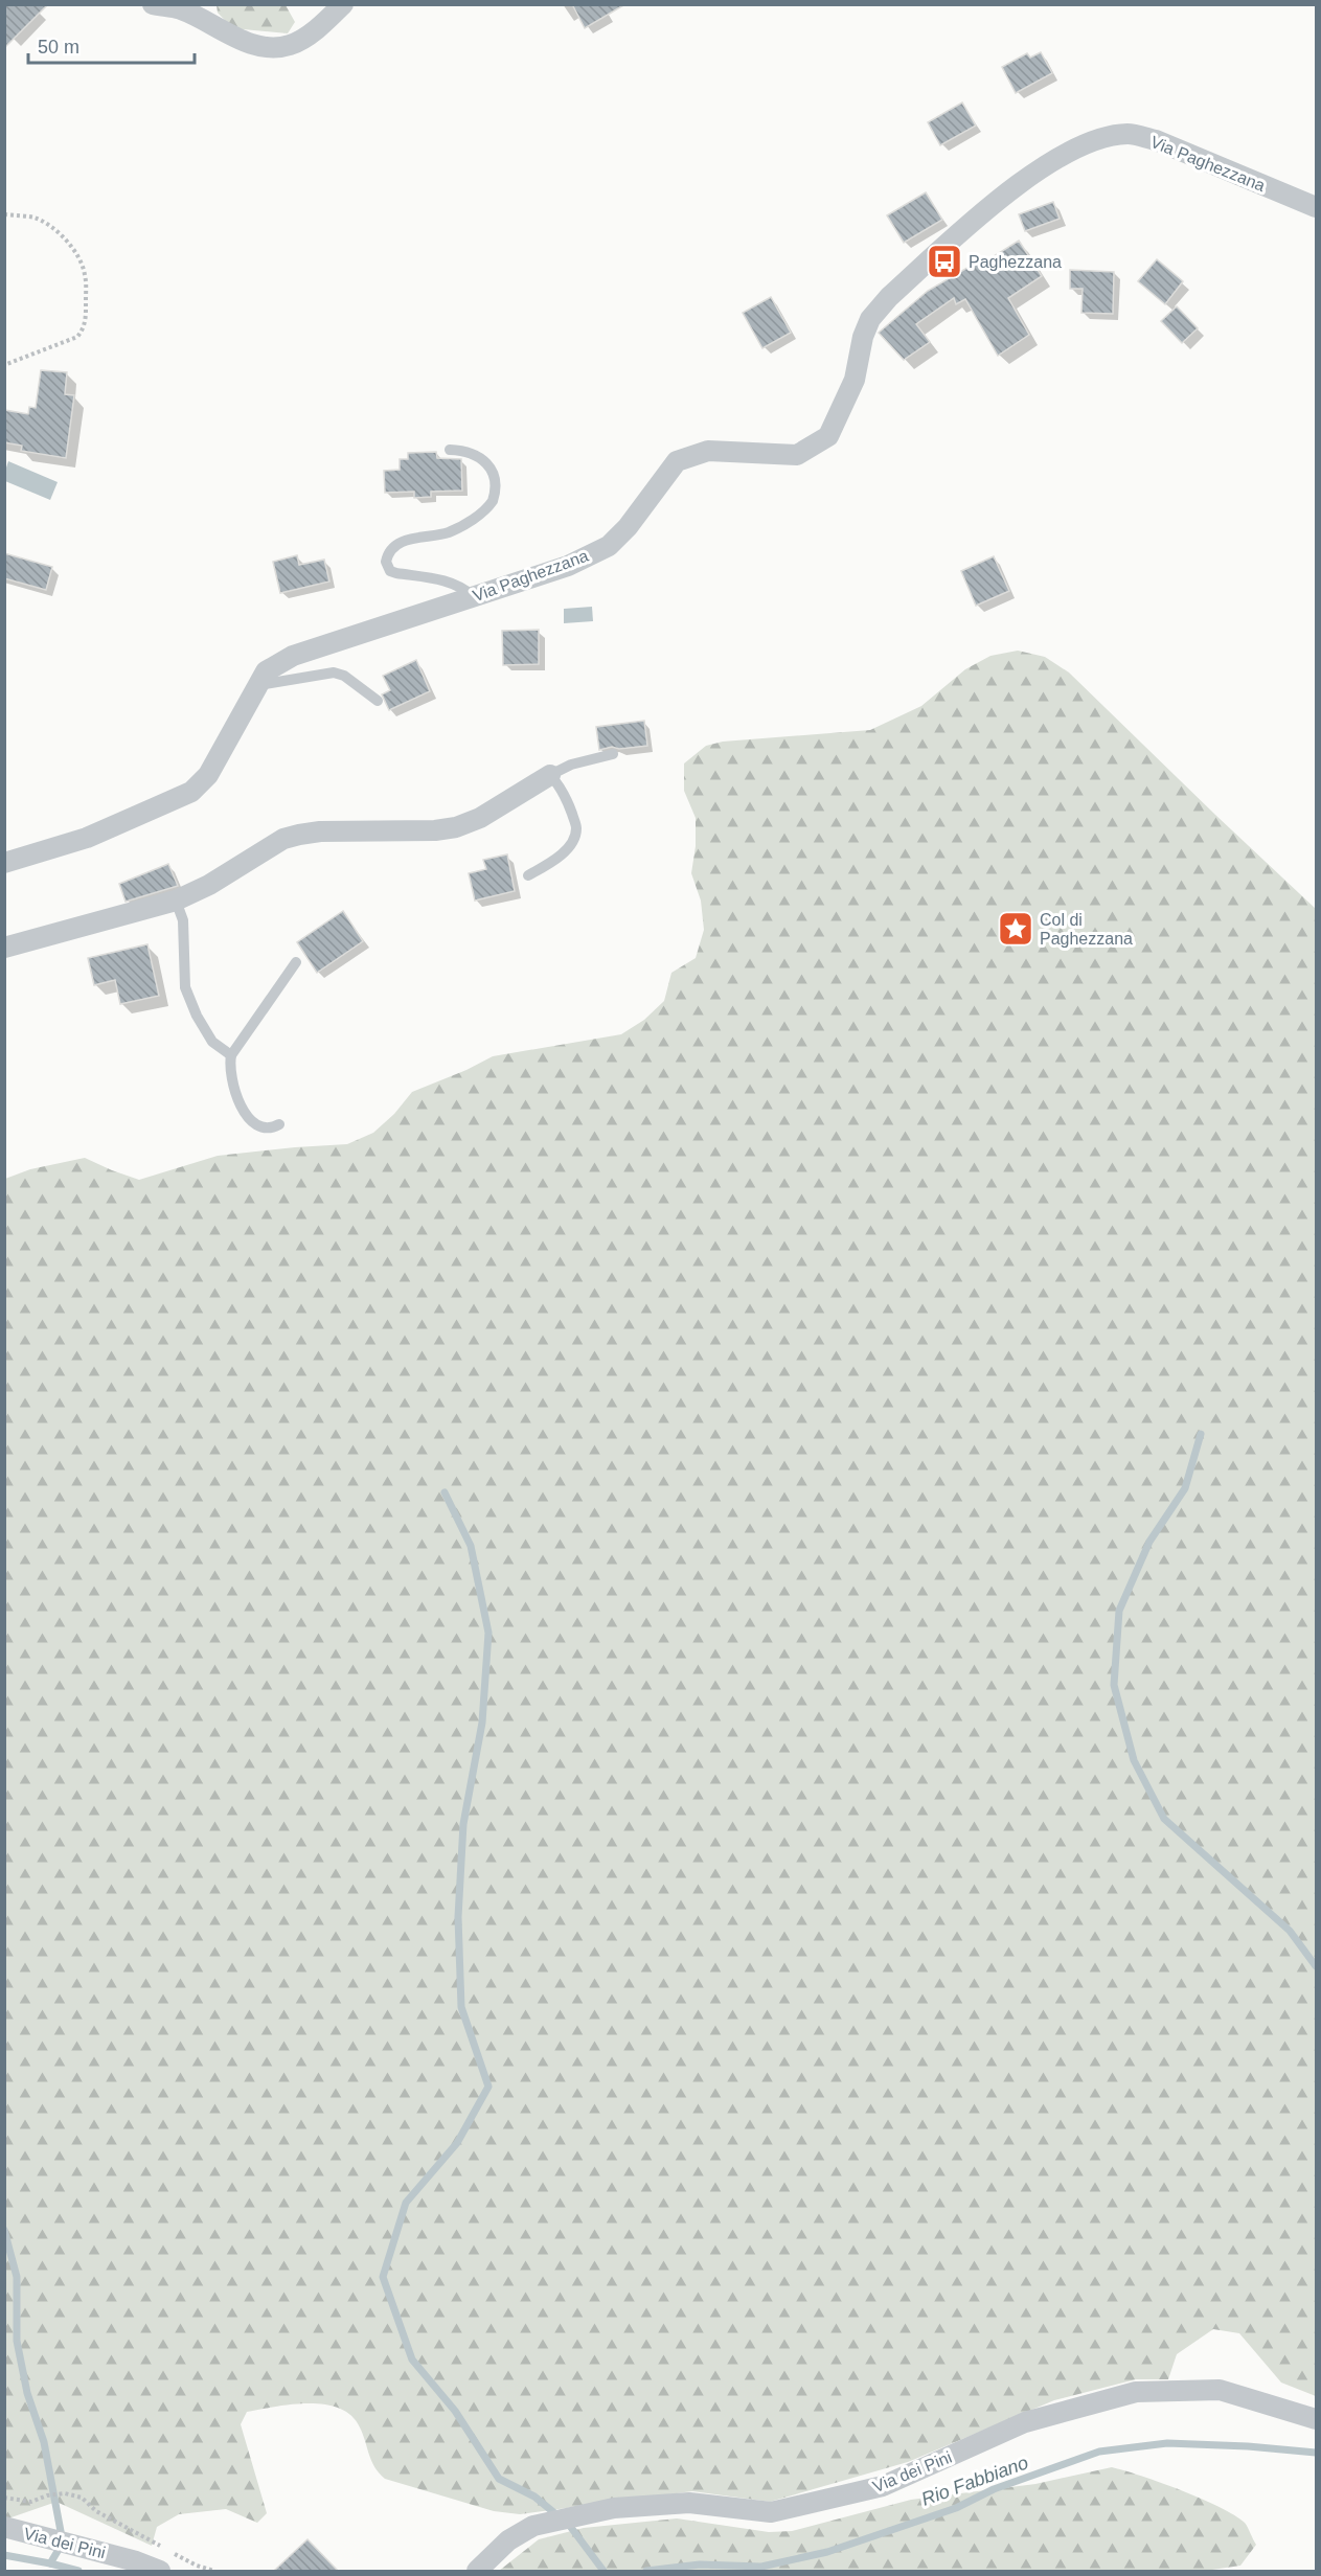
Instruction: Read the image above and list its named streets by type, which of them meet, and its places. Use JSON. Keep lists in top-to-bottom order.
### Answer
{
  "streets": {
    "street": ["Via Paghezzana", "Via dei Pini"]
  },
  "water": ["Rio Fabbiano"],
  "places": {
    "bus stop": ["Paghezzana"],
    "place": ["Col di Paghezzana"]
  },
  "scale_bar": "50 m"
}
